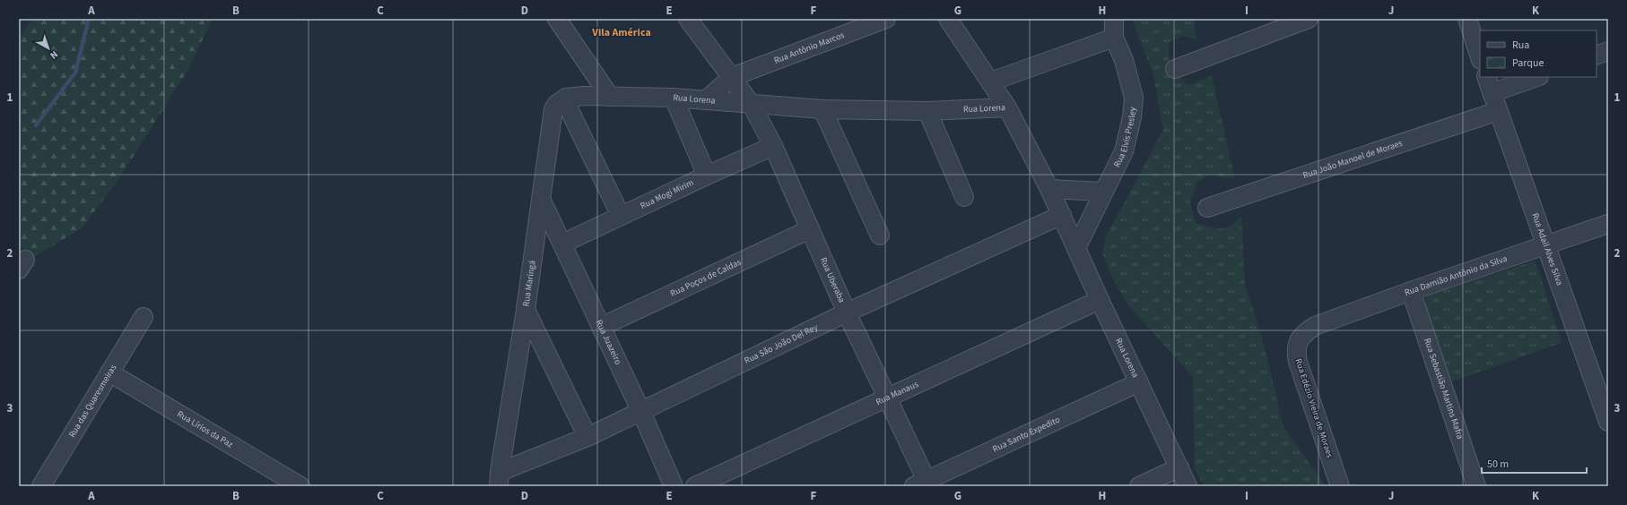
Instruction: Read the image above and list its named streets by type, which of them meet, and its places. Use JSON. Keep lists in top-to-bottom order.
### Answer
{
  "streets": {
    "street": [
      "Rua Antônio Marcos",
      "Rua Lorena",
      "Rua Elvis Presley",
      "Rua João Manoel de Moraes",
      "Rua Mogi Mirim",
      "Rua Adail Alves Silva",
      "Rua Damião Antônio da Silva",
      "Rua Poços de Caldas",
      "Rua Uberaba",
      "Rua Maringá",
      "Rua Juazeiro",
      "Rua São João Del Rey",
      "Rua Sebastião Martins Mafra",
      "Rua Manaus",
      "Rua das Quaresmeiras",
      "Rua Edézio Vieira de Moraes",
      "Rua Lírios da Paz",
      "Rua Santo Expedito"
    ]
  },
  "crossings": [
    ["Rua Antônio Marcos", "Rua Lorena"],
    ["Rua Antônio Marcos", "Rua Uberaba"],
    ["Rua Lorena", "Rua Elvis Presley"],
    ["Rua Lorena", "Rua Uberaba"],
    ["Rua Lorena", "Rua Maringá"],
    ["Rua Lorena", "Rua São João Del Rey"],
    ["Rua Lorena", "Rua Manaus"],
    ["Rua Lorena", "Rua Santo Expedito"],
    ["Rua João Manoel de Moraes", "Rua Adail Alves Silva"],
    ["Rua Mogi Mirim", "Rua Uberaba"],
    ["Rua Mogi Mirim", "Rua Juazeiro"],
    ["Rua Adail Alves Silva", "Rua Damião Antônio da Silva"],
    ["Rua Damião Antônio da Silva", "Rua Sebastião Martins Mafra"],
    ["Rua Damião Antônio da Silva", "Rua Edézio Vieira de Moraes"],
    ["Rua Poços de Caldas", "Rua Uberaba"],
    ["Rua Poços de Caldas", "Rua Juazeiro"],
    ["Rua Uberaba", "Rua São João Del Rey"],
    ["Rua Uberaba", "Rua Manaus"],
    ["Rua Uberaba", "Rua Santo Expedito"],
    ["Rua Maringá", "Rua Juazeiro"],
    ["Rua Maringá", "Rua São João Del Rey"],
    ["Rua Juazeiro", "Rua São João Del Rey"],
    ["Rua das Quaresmeiras", "Rua Lírios da Paz"]
  ],
  "districts": ["Vila América"],
  "legend": ["Rua", "Parque"],
  "scale_bar": "50 m",
  "north": "bottom right",
  "grid": {
    "columns": [
      "A",
      "B",
      "C",
      "D",
      "E",
      "F",
      "G",
      "H",
      "I",
      "J",
      "K"
    ],
    "rows": ["1", "2", "3"]
  }
}
